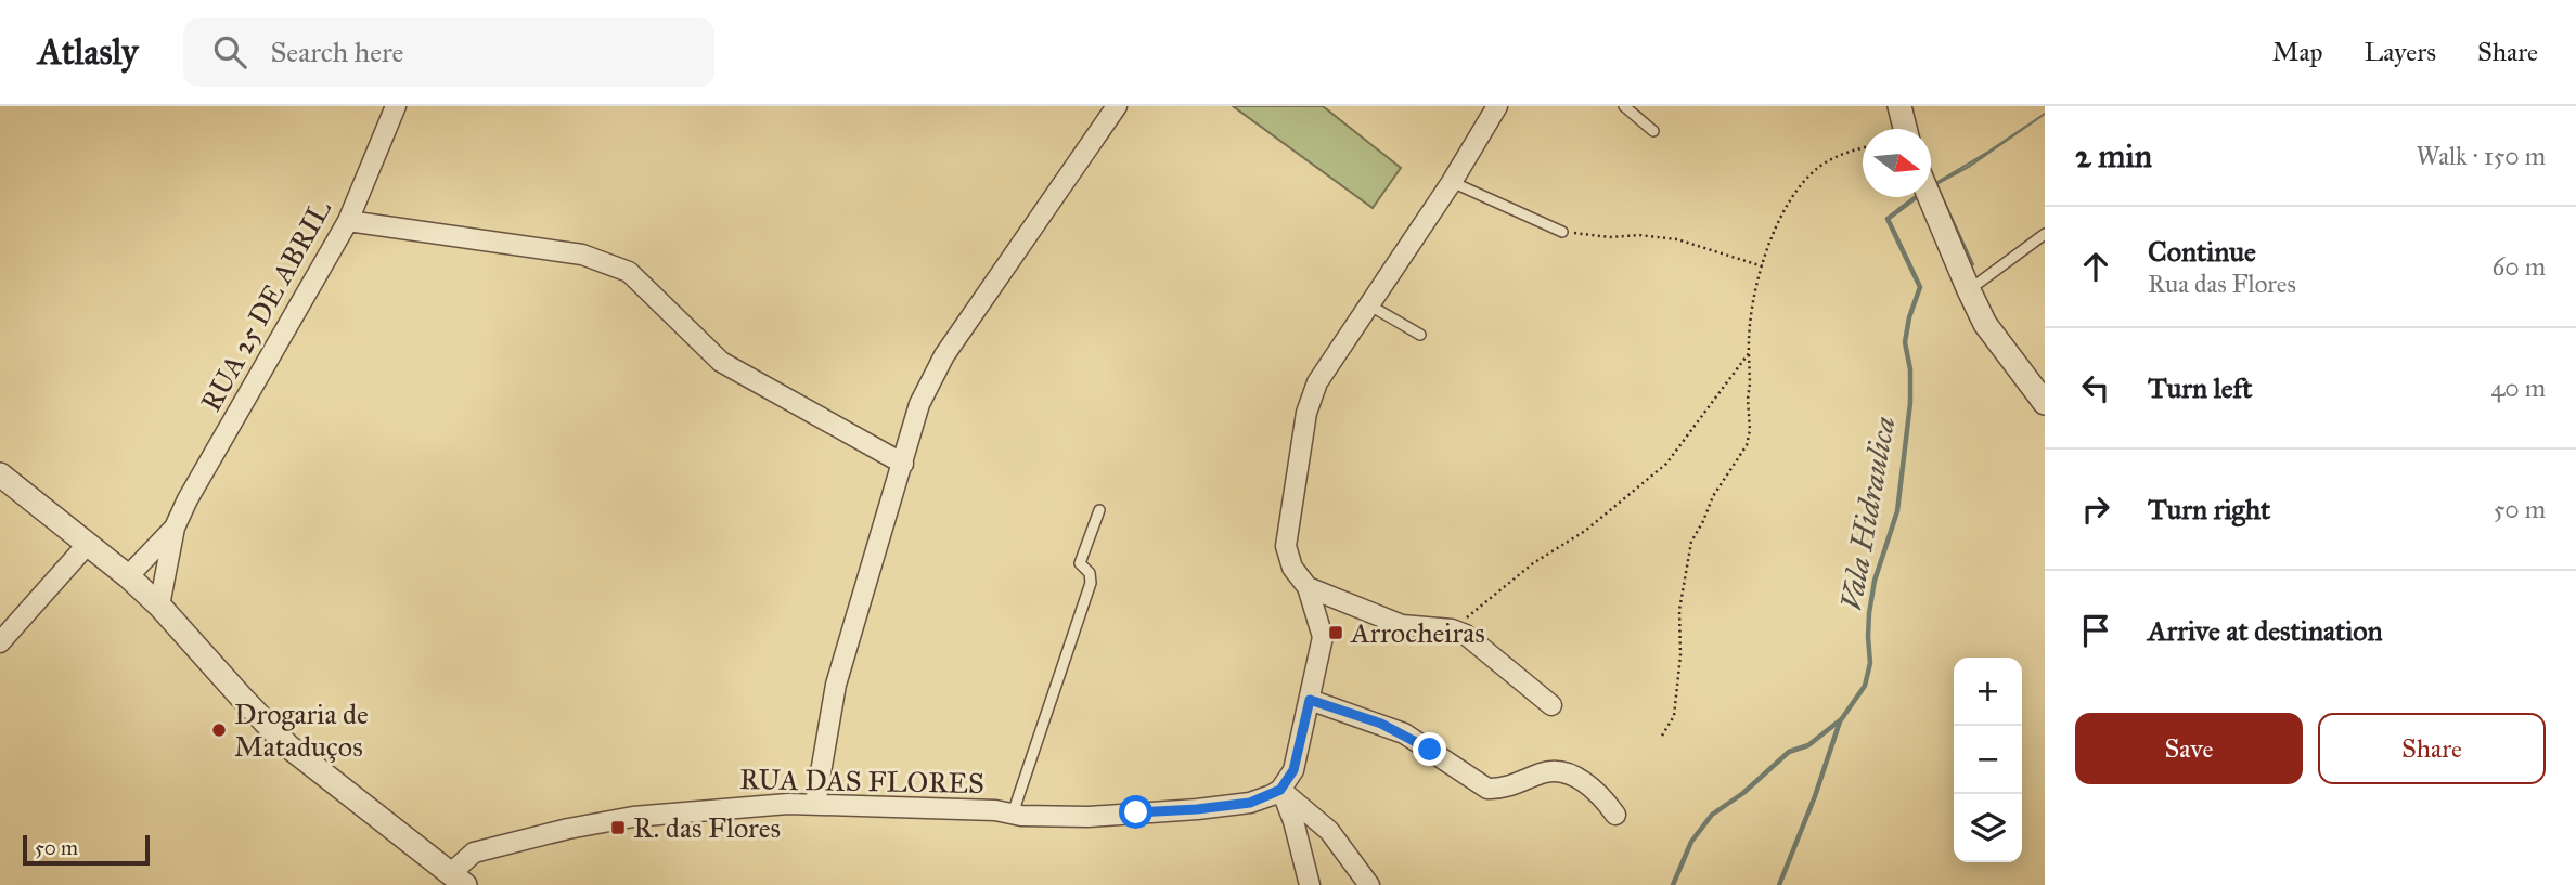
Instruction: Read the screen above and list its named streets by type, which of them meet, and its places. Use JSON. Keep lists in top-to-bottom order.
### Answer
{
  "streets": {
    "street": ["RUA 25 DE ABRIL", "RUA DAS FLORES"]
  },
  "water": ["Vala Hidraulica"],
  "places": {
    "transit": ["Arrocheiras", "R. das Flores"],
    "other": ["Drogaria de Mataduços"]
  },
  "scale_bar": "50 m",
  "north": "right",
  "page": {
    "header": "Atlasly",
    "search": "Search here",
    "nav": ["Map", "Layers", "Share"],
    "heading": ["2 min", "Walk · 150 m"],
    "list": [
      ["Continue", "Rua das Flores", "60 m"],
      ["Turn left", "40 m"],
      ["Turn right", "50 m"],
      "Arrive at destination"
    ],
    "map_buttons": ["+", "−"],
    "buttons": ["Save", "Share"],
    "scale": "50 m"
  }
}
